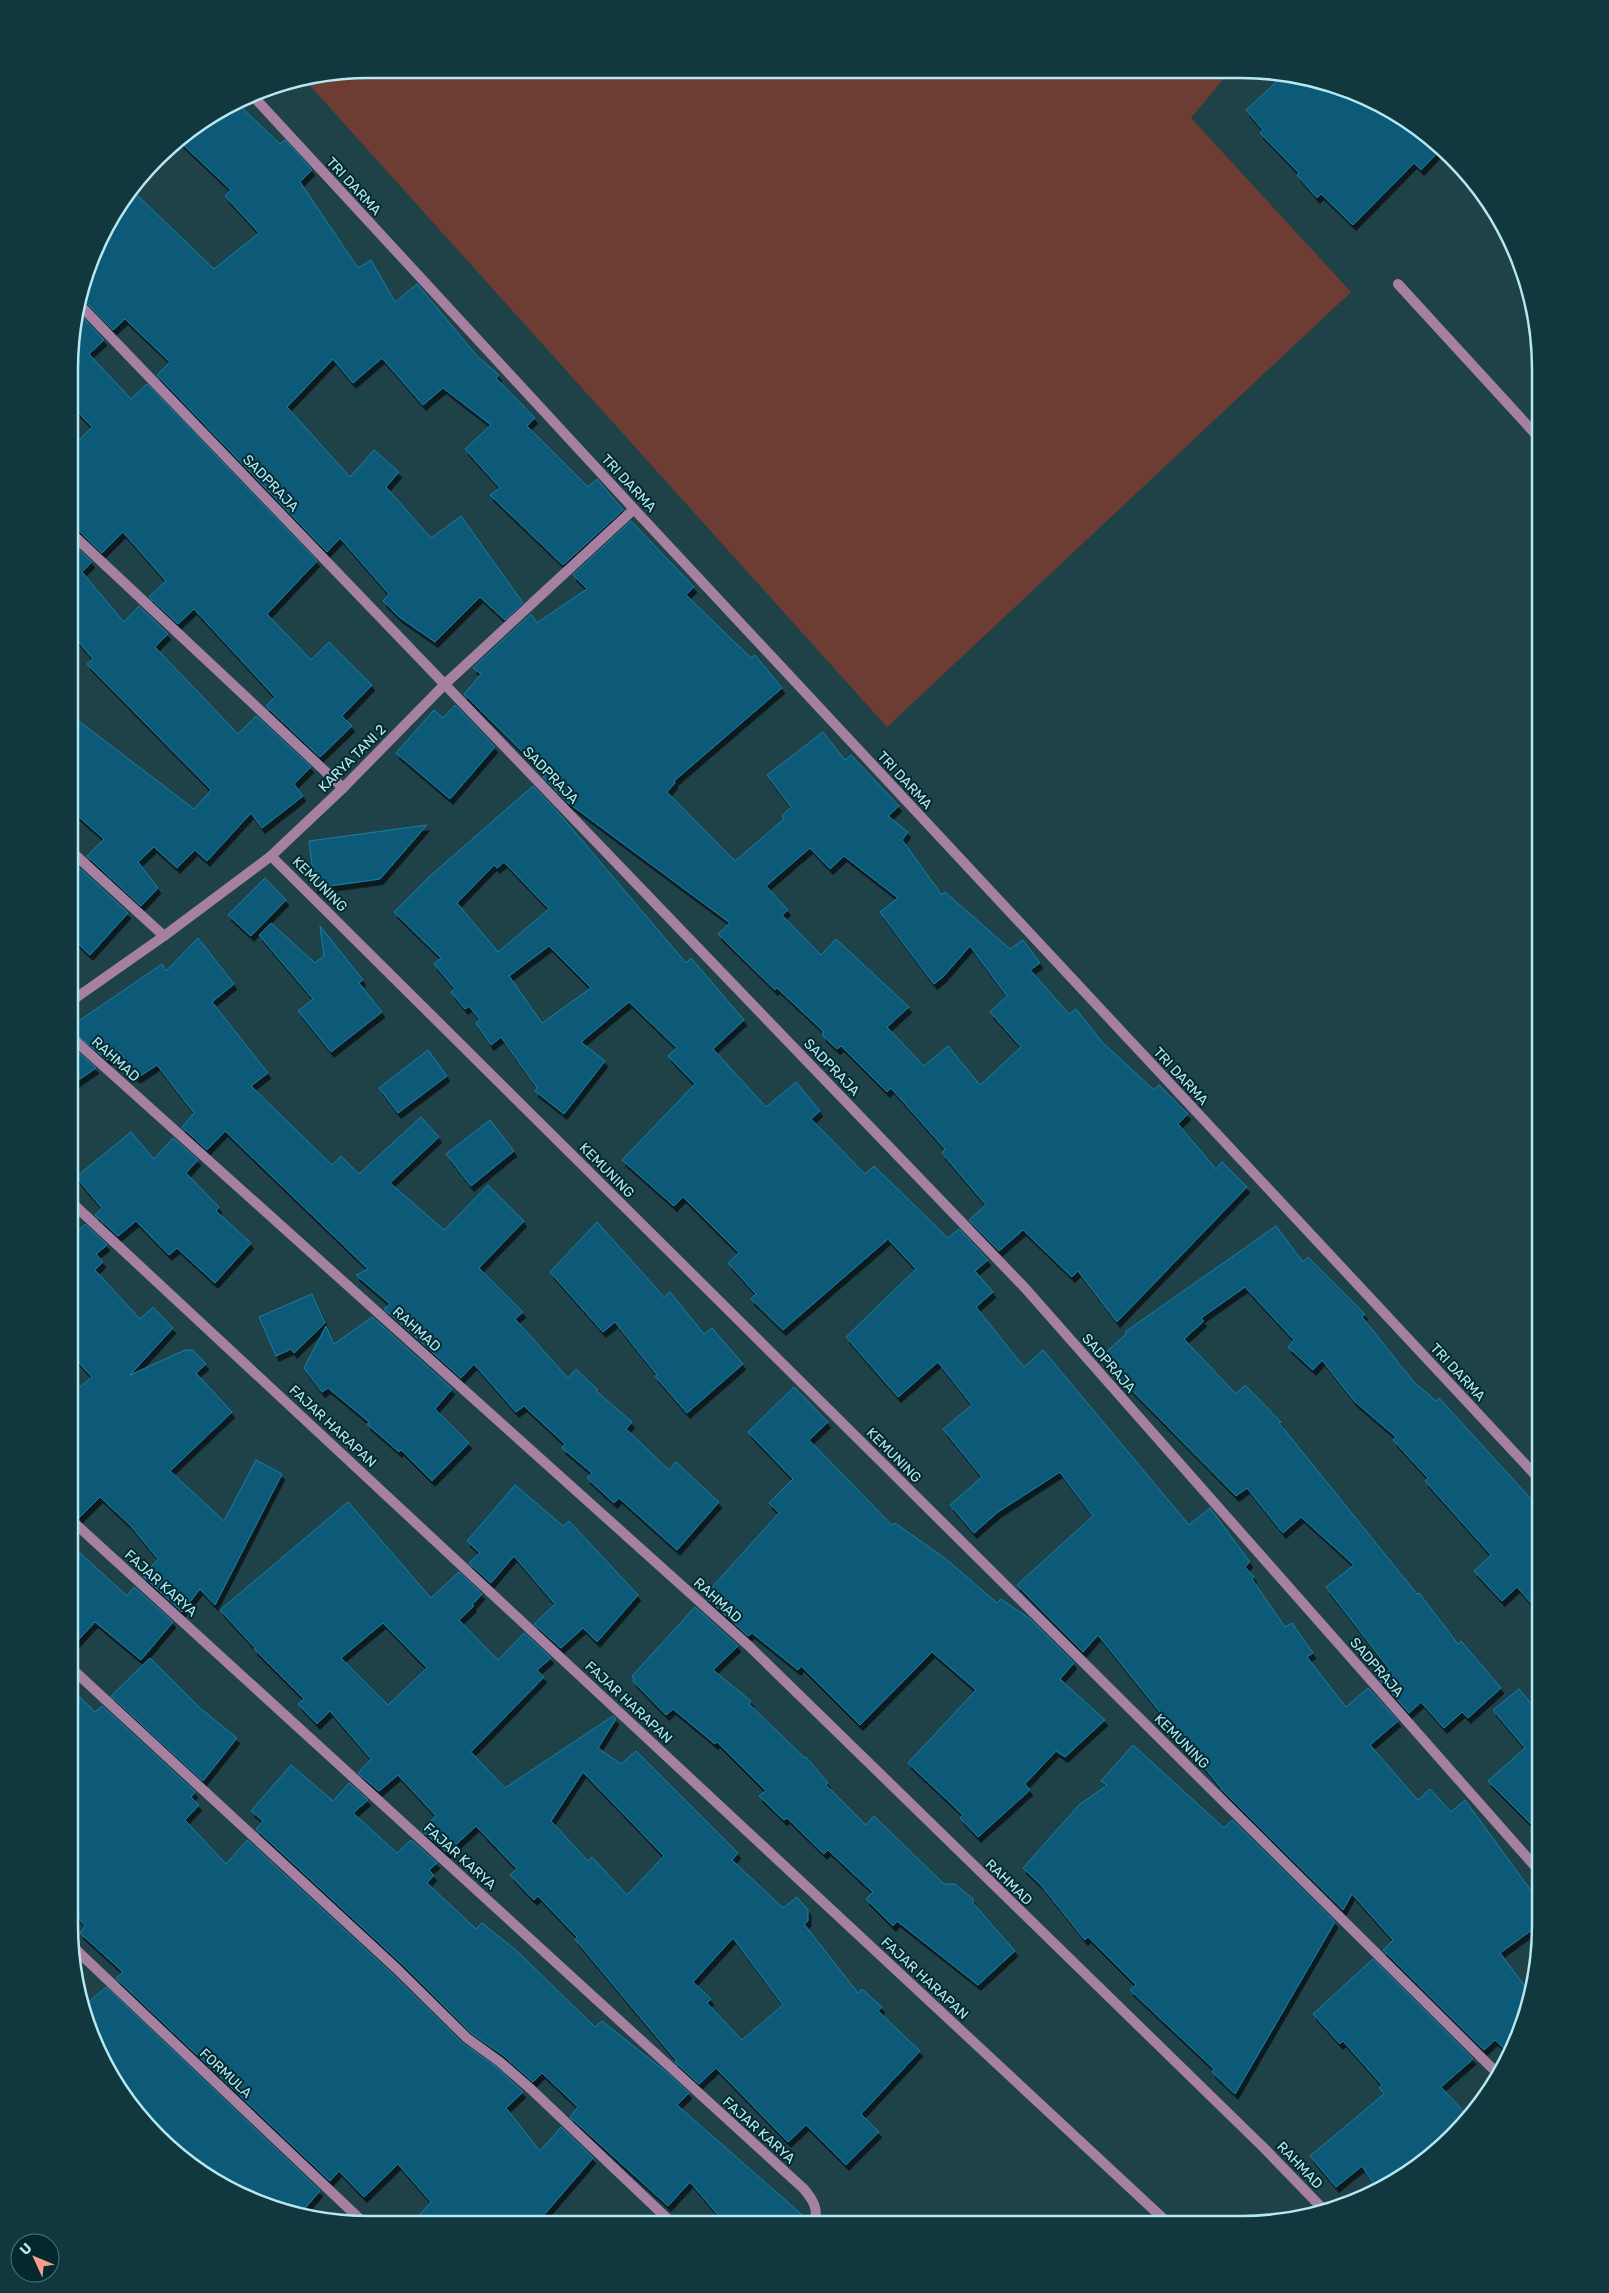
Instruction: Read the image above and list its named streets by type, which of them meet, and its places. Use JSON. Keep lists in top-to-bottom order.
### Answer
{
  "streets": {
    "street": [
      "TRI DARMA",
      "SADPRAJA",
      "KARYA TANI 2",
      "KEMUNING",
      "RAHMAD",
      "FAJAR HARAPAN",
      "FAJAR KARYA",
      "FORMULA"
    ]
  },
  "crossings": [
    ["TRI DARMA", "KARYA TANI 2"],
    ["SADPRAJA", "KARYA TANI 2"],
    ["KARYA TANI 2", "KEMUNING"]
  ],
  "north": "top left"
}
